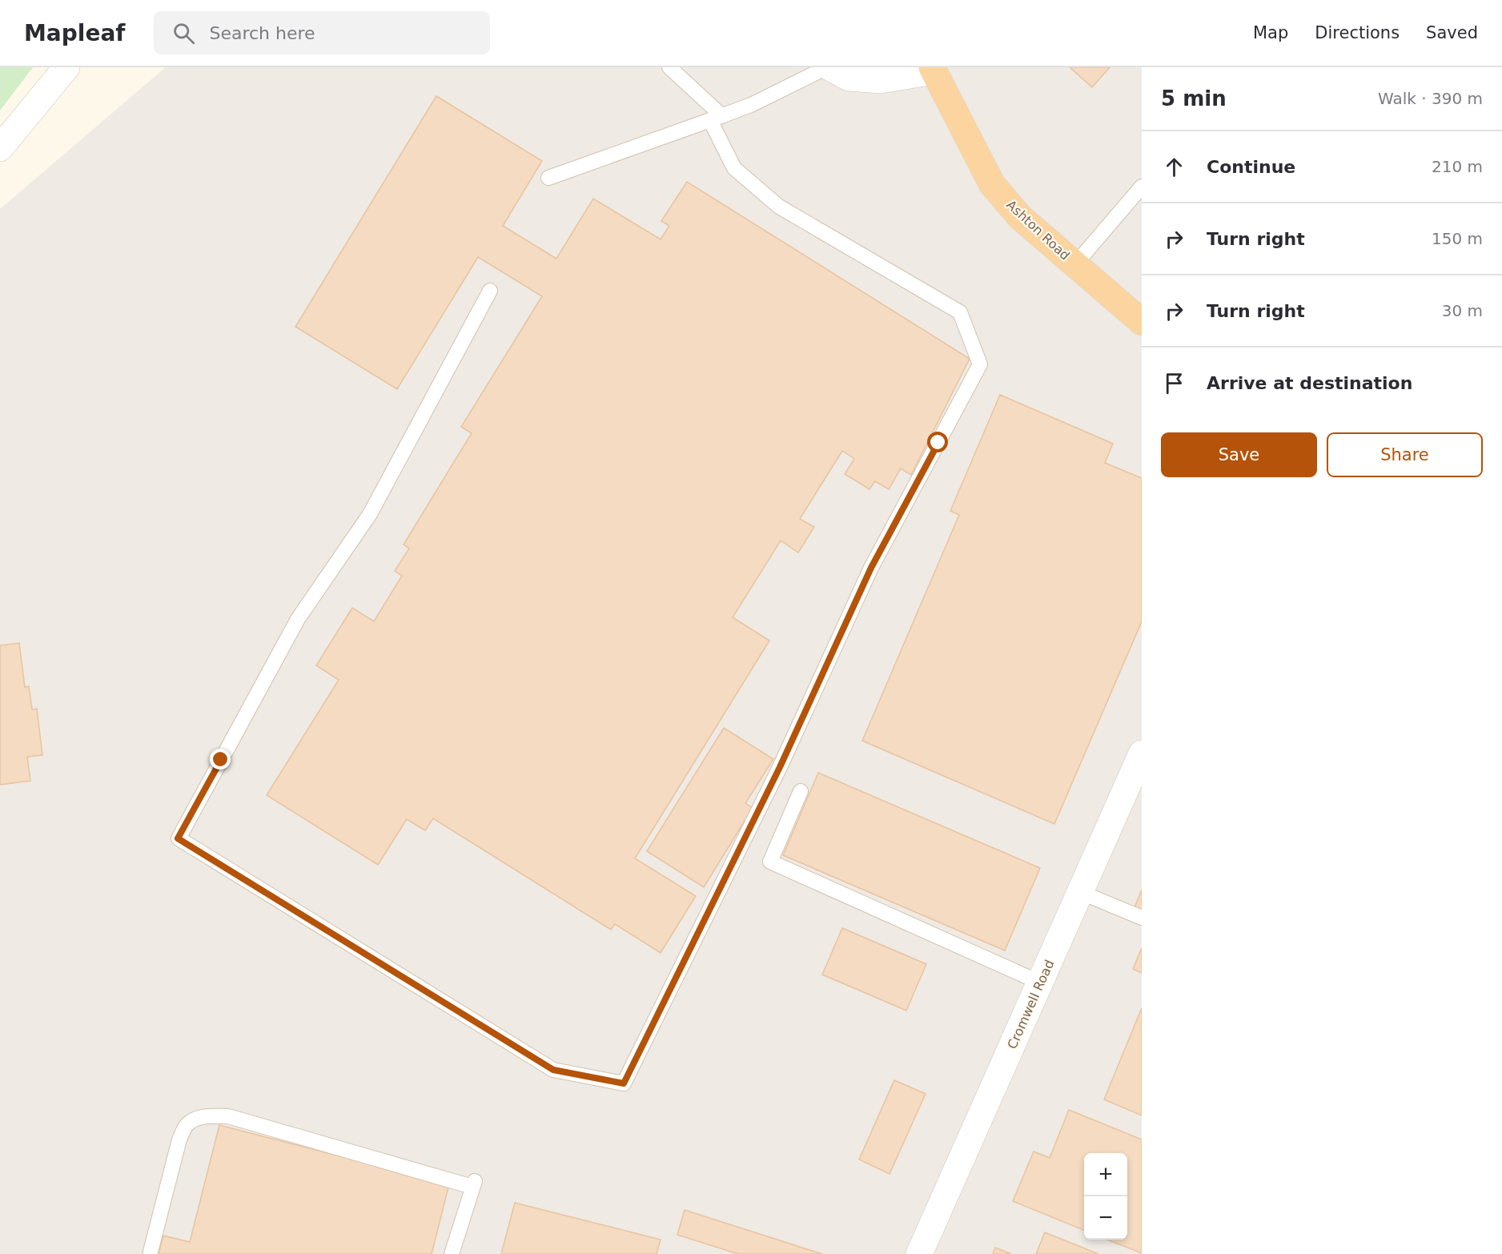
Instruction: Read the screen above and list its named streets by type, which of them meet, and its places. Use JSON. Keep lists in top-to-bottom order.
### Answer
{
  "streets": {
    "highway": ["Ashton Road"],
    "street": ["Cromwell Road"]
  },
  "page": {
    "header": "Mapleaf",
    "search": "Search here",
    "nav": ["Map", "Directions", "Saved"],
    "heading": ["5 min", "Walk · 390 m"],
    "list": [
      ["Continue", "210 m"],
      ["Turn right", "150 m"],
      ["Turn right", "30 m"],
      "Arrive at destination"
    ],
    "buttons": ["Save", "Share"],
    "map_buttons": ["+", "−"]
  }
}
